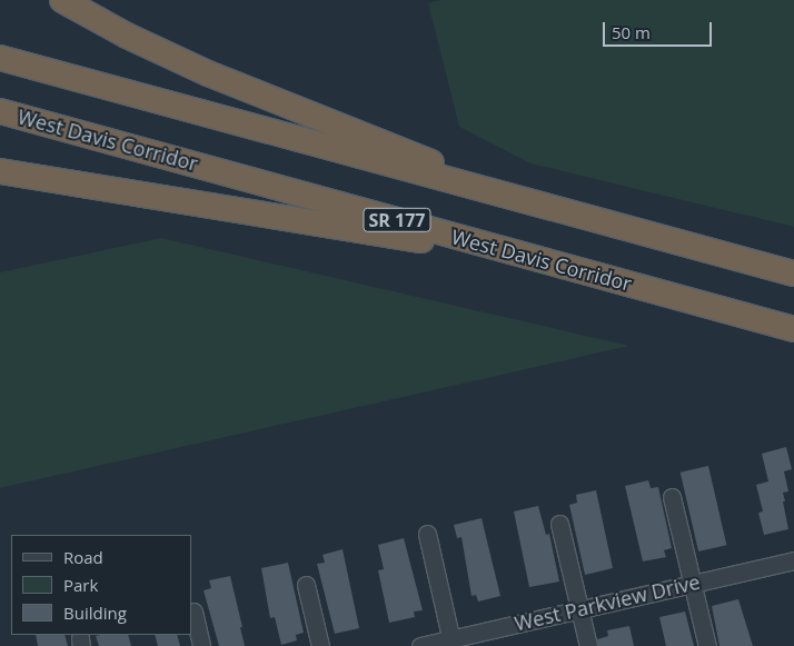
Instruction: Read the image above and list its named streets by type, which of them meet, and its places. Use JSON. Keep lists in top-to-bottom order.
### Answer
{
  "streets": {
    "highway": ["West Davis Corridor", "SR 177"],
    "street": ["West Parkview Drive"]
  },
  "legend": ["Road", "Park", "Building"],
  "scale_bar": "50 m"
}
